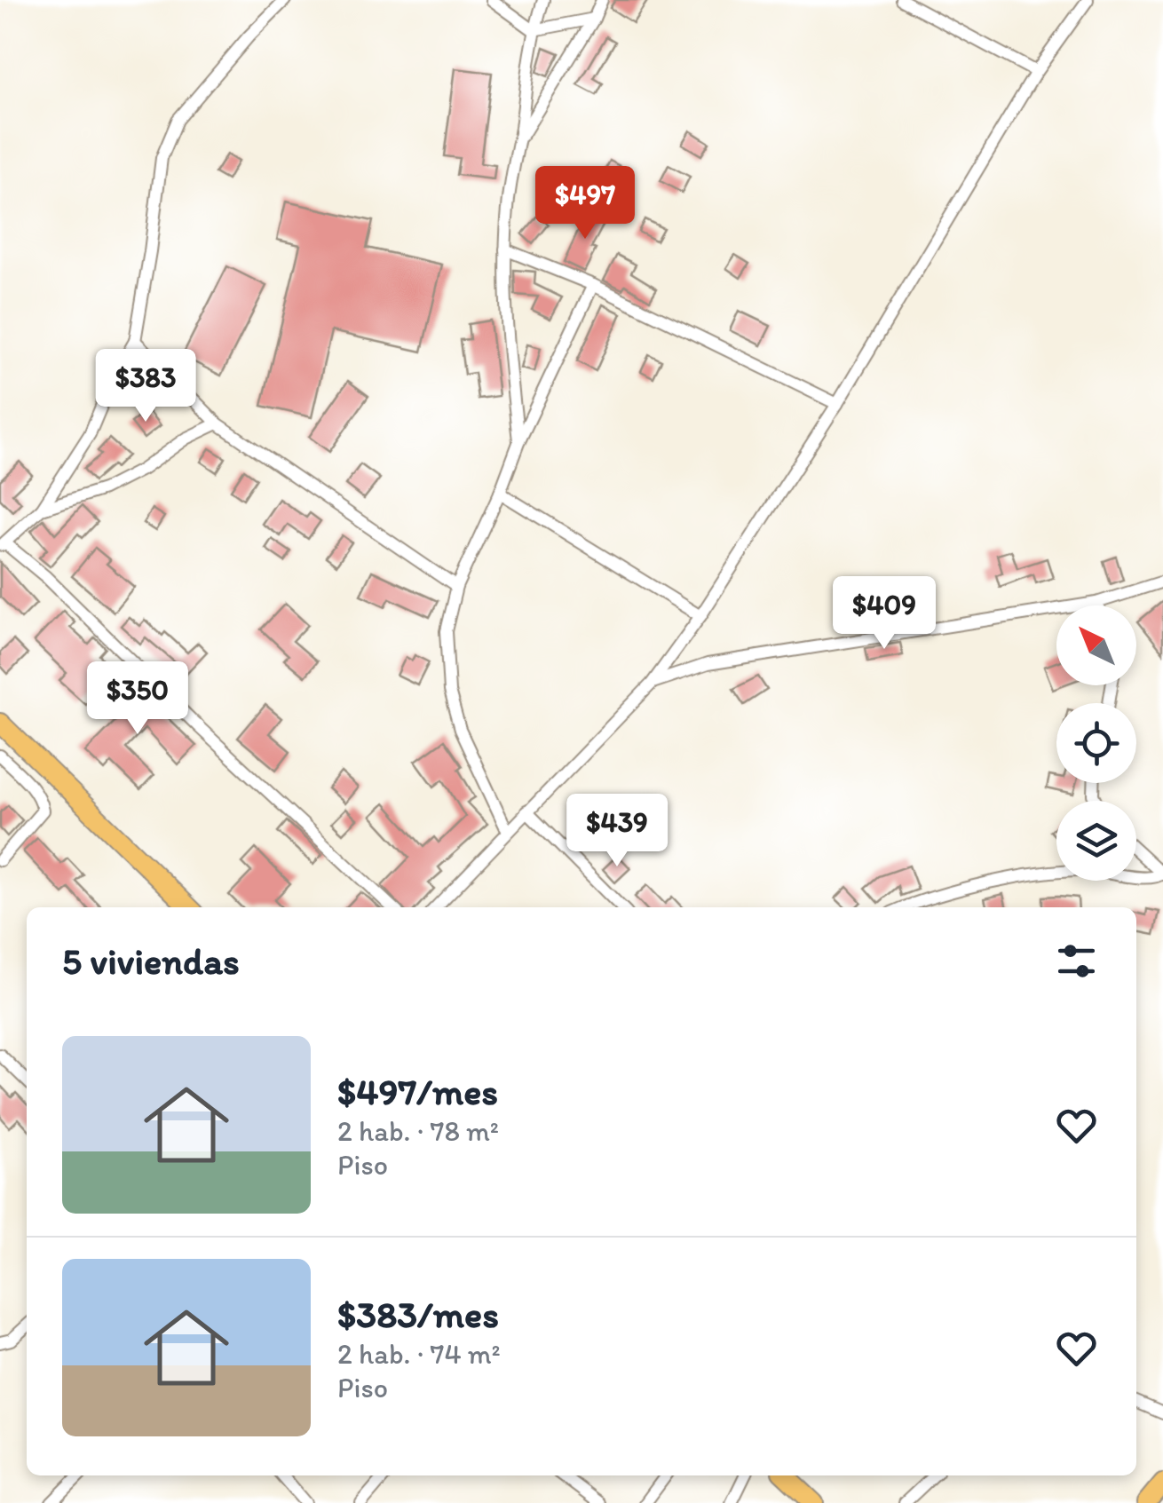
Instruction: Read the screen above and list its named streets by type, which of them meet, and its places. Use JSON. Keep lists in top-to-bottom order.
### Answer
{
  "north": "top left",
  "page": {
    "price": [
      "$497",
      "$383",
      "$409",
      "$350",
      "$439"
    ],
    "heading": "5 viviendas",
    "list": [
      {
        "name": "$497/mes",
        "note": "2 hab. · 78 m² · Piso"
      },
      {
        "name": "$383/mes",
        "note": "2 hab. · 74 m² · Piso"
      }
    ]
  }
}
